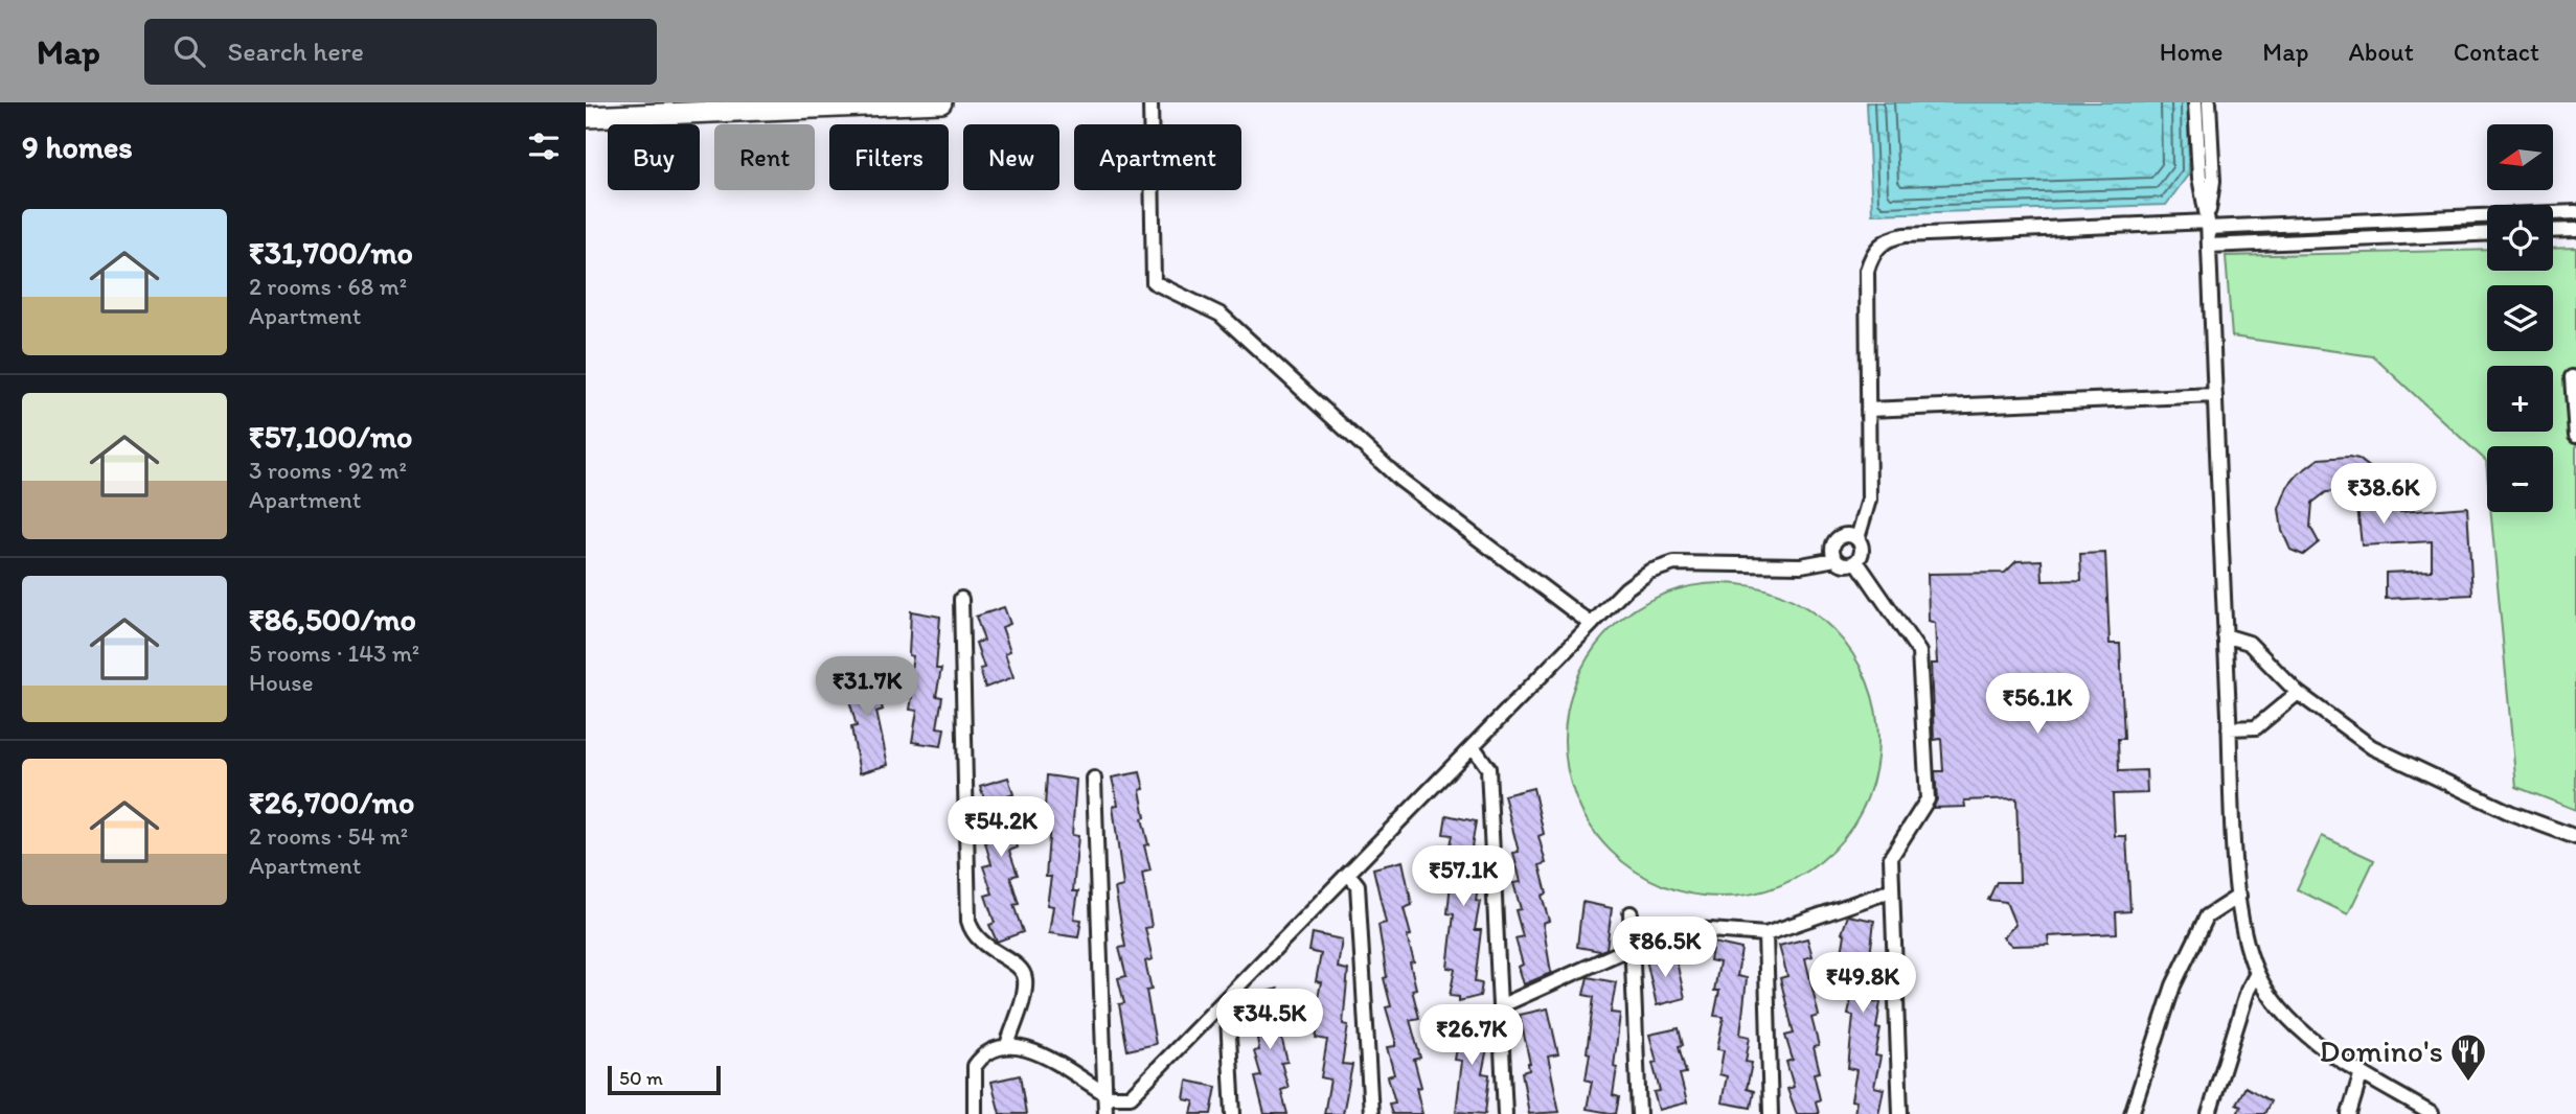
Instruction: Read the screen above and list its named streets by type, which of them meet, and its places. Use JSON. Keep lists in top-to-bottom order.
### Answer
{
  "places": {
    "restaurant": ["Domino's"]
  },
  "scale_bar": "50 m",
  "north": "left",
  "page": {
    "header": "Map",
    "search": "Search here",
    "nav": [
      "Home",
      "Map",
      "About",
      "Contact"
    ],
    "heading": "9 homes",
    "map_buttons": ["+", "−"],
    "chip": [
      "Buy",
      "Rent",
      "Filters",
      "New",
      "Apartment"
    ],
    "list": [
      {
        "name": "₹31,700/mo",
        "note": "2 rooms · 68 m² · Apartment"
      },
      {
        "name": "₹57,100/mo",
        "note": "3 rooms · 92 m² · Apartment"
      },
      {
        "name": "₹86,500/mo",
        "note": "5 rooms · 143 m² · House"
      },
      {
        "name": "₹26,700/mo",
        "note": "2 rooms · 54 m² · Apartment"
      }
    ],
    "price": [
      "₹38.6K",
      "₹31.7K",
      "₹56.1K",
      "₹54.2K",
      "₹57.1K",
      "₹86.5K",
      "₹49.8K",
      "₹34.5K",
      "₹26.7K"
    ],
    "scale": "50 m"
  }
}
